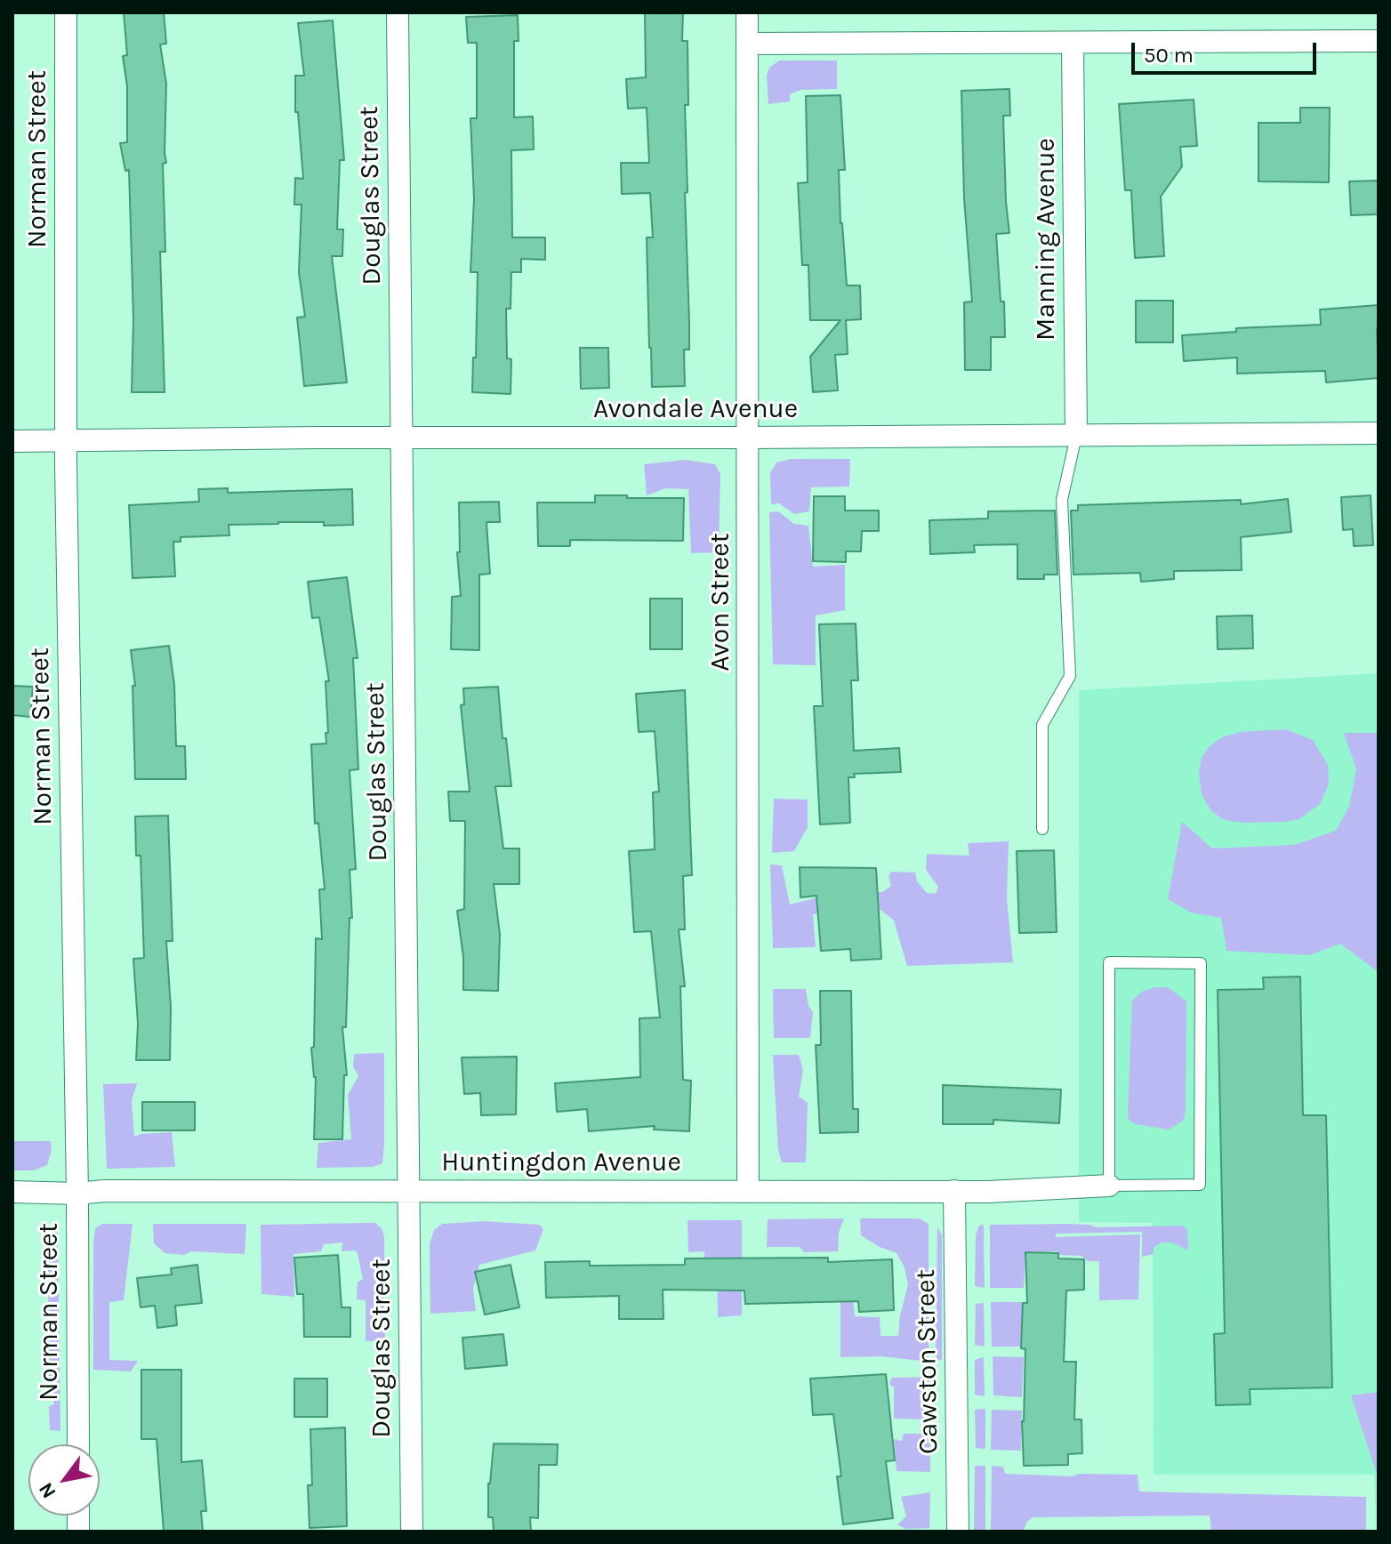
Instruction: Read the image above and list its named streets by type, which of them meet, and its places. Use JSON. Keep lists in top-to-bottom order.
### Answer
{
  "streets": {
    "street": [
      "Norman Street",
      "Douglas Street",
      "Manning Avenue",
      "Avondale Avenue",
      "Avon Street",
      "Huntingdon Avenue",
      "Cawston Street"
    ]
  },
  "crossings": [
    ["Norman Street", "Avondale Avenue"],
    ["Norman Street", "Huntingdon Avenue"],
    ["Douglas Street", "Avondale Avenue"],
    ["Douglas Street", "Huntingdon Avenue"],
    ["Manning Avenue", "Avondale Avenue"],
    ["Avondale Avenue", "Avon Street"],
    ["Avon Street", "Huntingdon Avenue"],
    ["Huntingdon Avenue", "Cawston Street"]
  ],
  "scale_bar": "50 m",
  "north": "bottom left"
}
